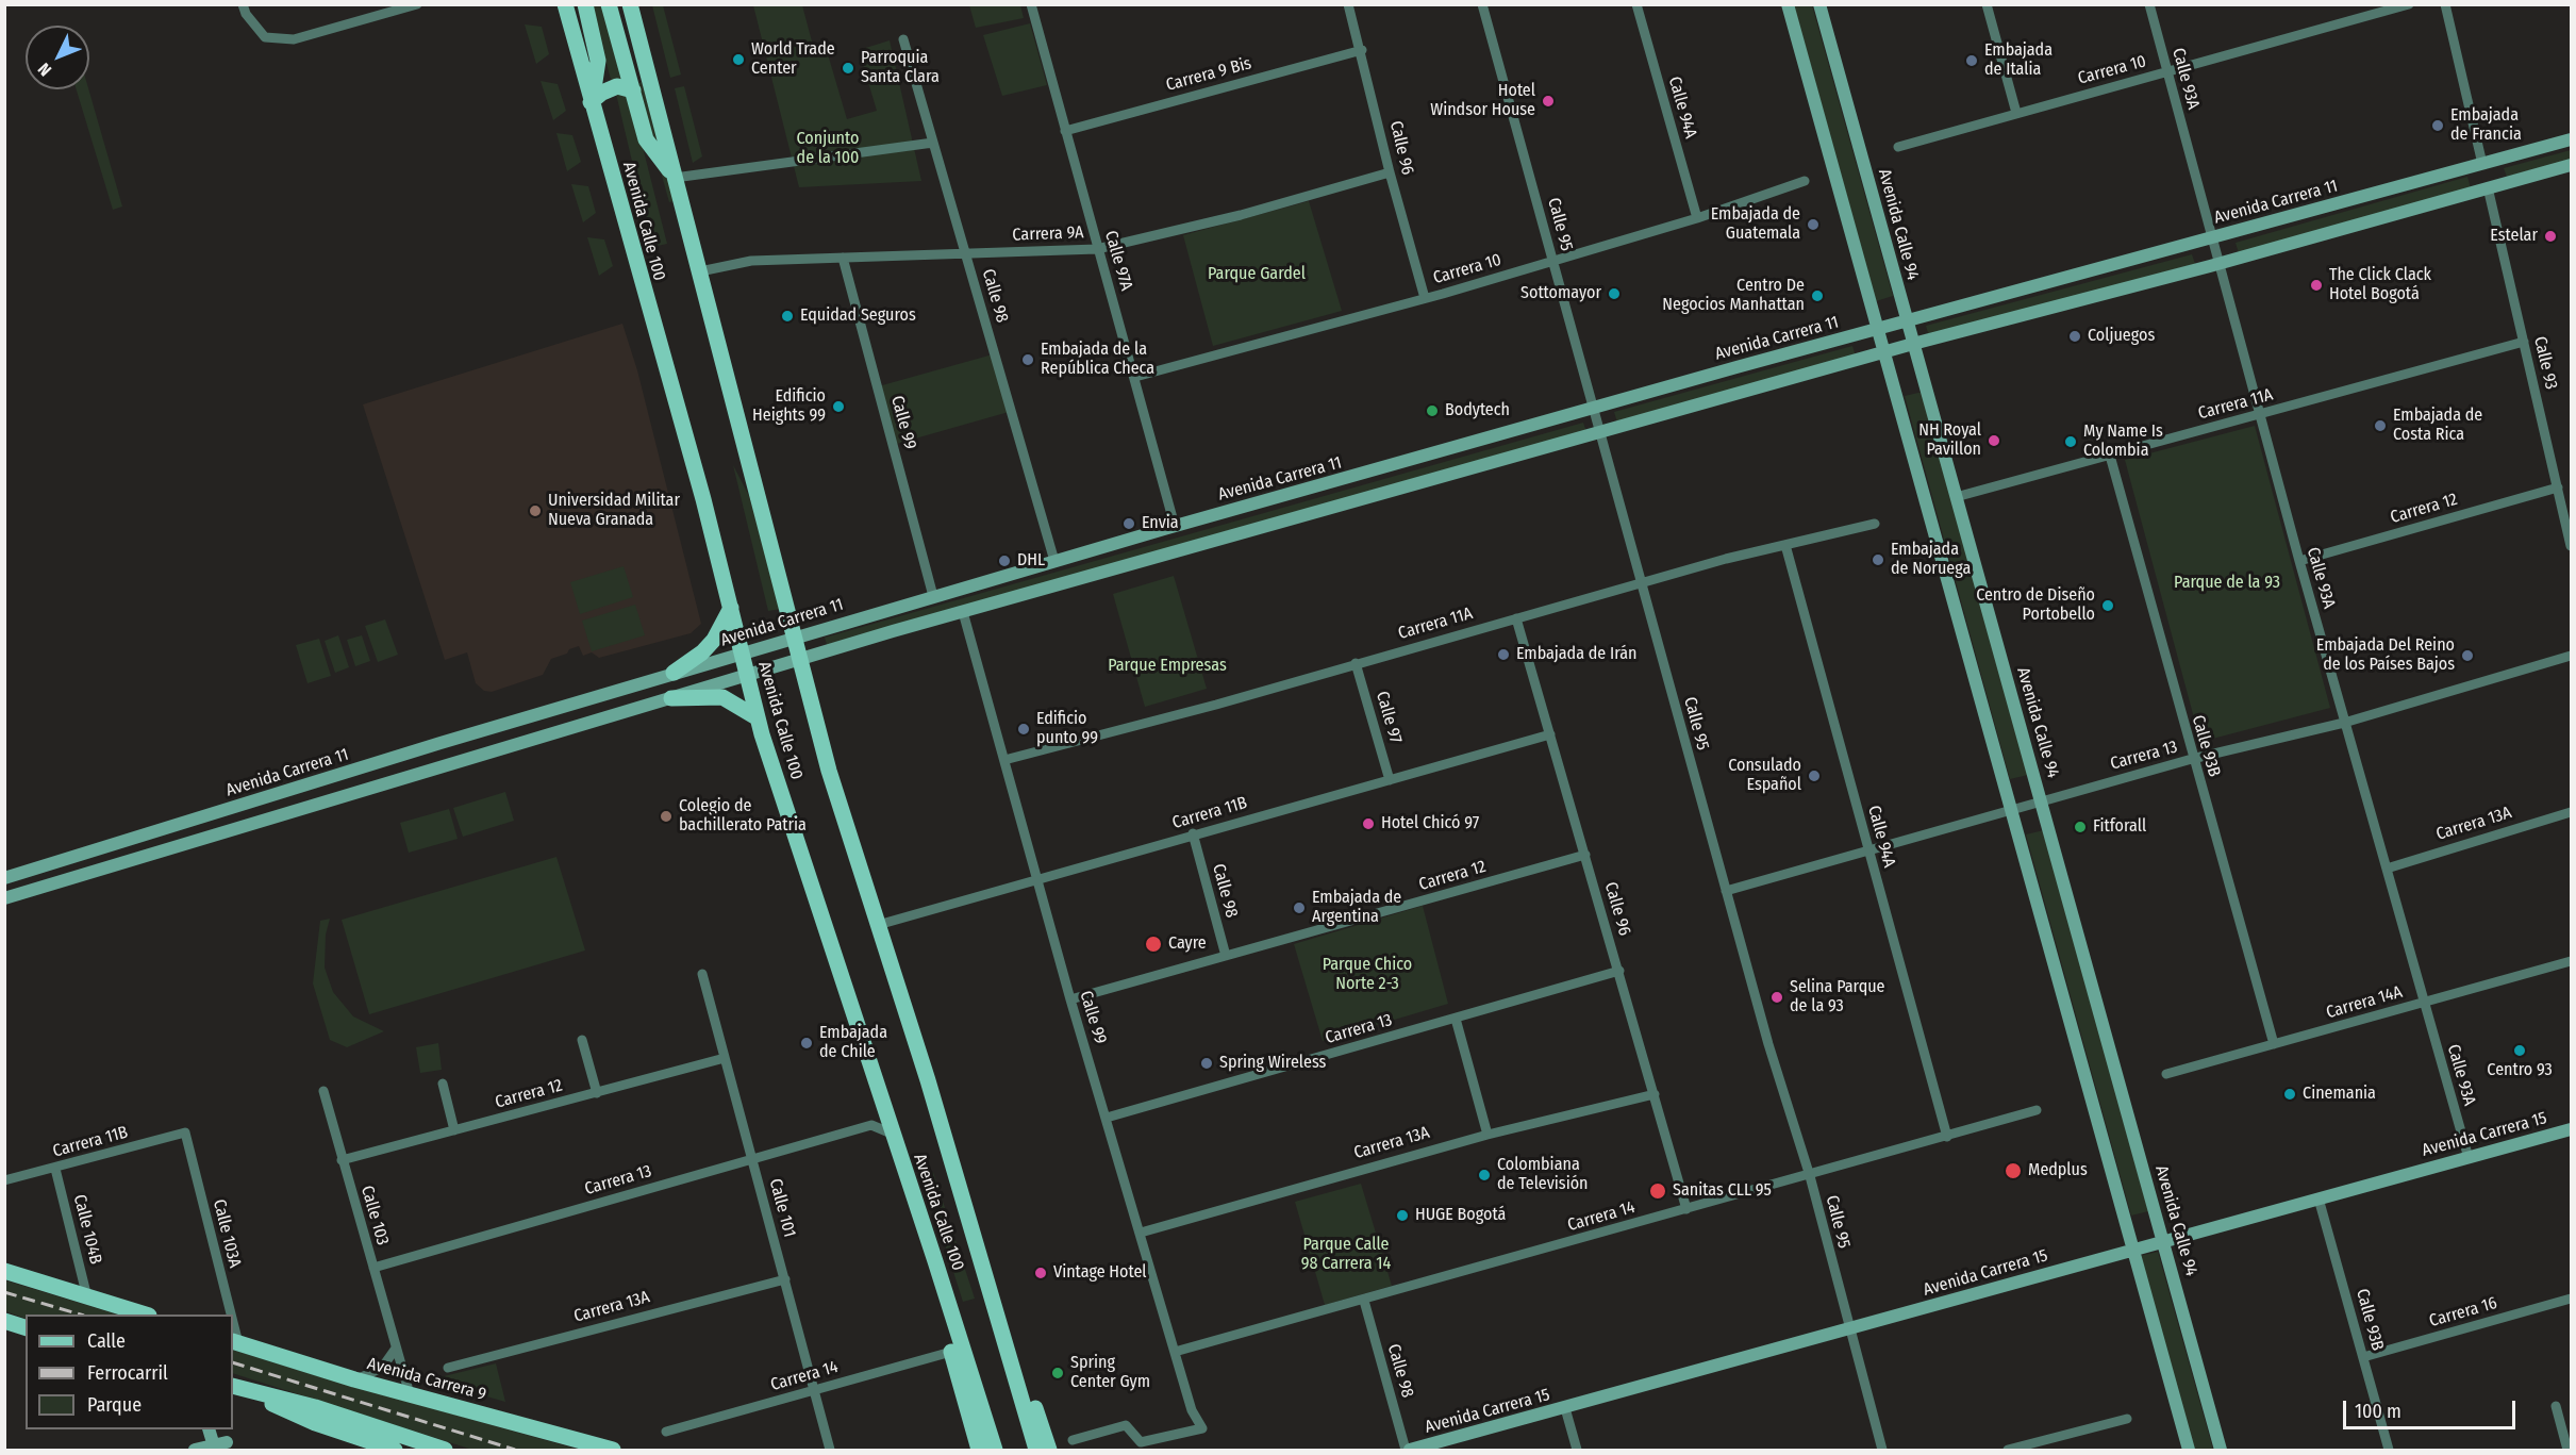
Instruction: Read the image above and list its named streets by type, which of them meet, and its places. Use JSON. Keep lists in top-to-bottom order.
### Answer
{
  "streets": {
    "main road": [
      "Avenida Carrera 11",
      "Avenida Calle 100",
      "Avenida Calle 94",
      "Avenida Carrera 15",
      "Avenida Carrera 9"
    ],
    "street": [
      "Carrera 10",
      "Carrera 9 Bis",
      "Calle 93A",
      "Calle 94A",
      "Calle 96",
      "Calle 95",
      "Carrera 9A",
      "Calle 97A",
      "Calle 98",
      "Calle 93",
      "Carrera 11A",
      "Calle 99",
      "Carrera 12",
      "Calle 97",
      "Calle 93B",
      "Carrera 13",
      "Carrera 11B",
      "Carrera 13A",
      "Carrera 14A",
      "Calle 101",
      "Calle 103",
      "Carrera 14",
      "Calle 104B",
      "Calle 103A",
      "Carrera 16"
    ]
  },
  "crossings": [
    ["Carrera 10", "Calle 93A"],
    ["Carrera 10", "Calle 94A"],
    ["Carrera 10", "Calle 96"],
    ["Carrera 10", "Calle 95"],
    ["Carrera 10", "Calle 97A"],
    ["Carrera 9 Bis", "Calle 96"],
    ["Carrera 9 Bis", "Calle 97A"],
    ["Calle 93A", "Avenida Carrera 11"],
    ["Calle 93A", "Carrera 11A"],
    ["Calle 93A", "Carrera 12"],
    ["Calle 93A", "Carrera 13"],
    ["Calle 93A", "Carrera 13A"],
    ["Calle 93A", "Carrera 14A"],
    ["Calle 93A", "Avenida Carrera 15"],
    ["Calle 94A", "Carrera 11A"],
    ["Calle 94A", "Carrera 13"],
    ["Calle 94A", "Carrera 14"],
    ["Calle 96", "Carrera 9A"],
    ["Calle 96", "Carrera 11A"],
    ["Calle 96", "Carrera 12"],
    ["Calle 96", "Carrera 13"],
    ["Calle 96", "Carrera 11B"],
    ["Calle 96", "Carrera 13A"],
    ["Calle 96", "Carrera 14"],
    ["Avenida Carrera 11", "Avenida Calle 100"],
    ["Avenida Carrera 11", "Calle 95"],
    ["Avenida Carrera 11", "Avenida Calle 94"],
    ["Avenida Carrera 11", "Calle 97A"],
    ["Avenida Carrera 11", "Calle 98"],
    ["Avenida Carrera 11", "Calle 99"],
    ["Avenida Calle 100", "Carrera 9A"],
    ["Avenida Calle 100", "Carrera 13"],
    ["Avenida Calle 100", "Carrera 11B"],
    ["Calle 95", "Carrera 11A"],
    ["Calle 95", "Carrera 13"],
    ["Calle 95", "Avenida Carrera 15"],
    ["Calle 95", "Carrera 14"],
    ["Avenida Calle 94", "Carrera 11A"],
    ["Avenida Calle 94", "Carrera 13"],
    ["Avenida Calle 94", "Avenida Carrera 15"],
    ["Carrera 9A", "Calle 97A"],
    ["Carrera 9A", "Calle 98"],
    ["Carrera 9A", "Calle 99"],
    ["Calle 98", "Carrera 12"],
    ["Calle 98", "Carrera 11B"],
    ["Calle 98", "Avenida Carrera 15"],
    ["Calle 98", "Carrera 14"],
    ["Calle 93", "Carrera 11A"],
    ["Calle 93", "Carrera 12"],
    ["Carrera 11A", "Calle 99"],
    ["Carrera 11A", "Calle 97"],
    ["Carrera 11A", "Calle 93B"],
    ["Calle 99", "Carrera 12"],
    ["Calle 99", "Carrera 13"],
    ["Calle 99", "Carrera 11B"],
    ["Calle 99", "Carrera 13A"],
    ["Calle 99", "Carrera 14"],
    ["Carrera 12", "Calle 101"],
    ["Carrera 12", "Calle 103"],
    ["Calle 97", "Carrera 11B"],
    ["Calle 93B", "Carrera 13"],
    ["Calle 93B", "Carrera 14A"],
    ["Calle 93B", "Avenida Carrera 15"],
    ["Calle 93B", "Carrera 16"],
    ["Carrera 13", "Calle 101"],
    ["Carrera 13", "Calle 103"],
    ["Carrera 11B", "Calle 104B"],
    ["Carrera 11B", "Calle 103A"],
    ["Carrera 13A", "Calle 101"],
    ["Calle 101", "Carrera 14"],
    ["Calle 103", "Avenida Carrera 9"]
  ],
  "parks": [
    "Conjunto de la 100",
    "Parque Gardel",
    "Parque de la 93",
    "Parque Empresas",
    "Parque Chico Norte 2-3",
    "Parque Calle 98 Carrera 14"
  ],
  "places": [
    "World Trade Center",
    "Embajada de Italia",
    "Parroquia Santa Clara",
    "Hotel Windsor House",
    "Embajada de Francia",
    "Embajada de Guatemala",
    "Estelar",
    "The Click Clack Hotel Bogotá",
    "Sottomayor",
    "Centro De Negocios Manhattan",
    "Equidad Seguros",
    "Coljuegos",
    "Embajada de la República Checa",
    "Edificio Heights 99",
    "Bodytech",
    "Embajada de Costa Rica",
    "NH Royal Pavillon",
    "My Name Is Colombia",
    "Universidad Militar Nueva Granada",
    "Envia",
    "Embajada de Noruega",
    "DHL",
    "Centro de Diseño Portobello",
    "Embajada de Irán",
    "Embajada Del Reino de los Países Bajos",
    "Edificio punto 99",
    "Consulado Español",
    "Colegio de bachillerato Patria",
    "Hotel Chicó 97",
    "Fitforall",
    "Embajada de Argentina",
    "Cayre",
    "Selina Parque de la 93",
    "Embajada de Chile",
    "Centro 93",
    "Spring Wireless",
    "Cinemania",
    "Medplus",
    "Colombiana de Televisión",
    "Sanitas CLL 95",
    "HUGE Bogotá",
    "Vintage Hotel",
    "Spring Center Gym"
  ],
  "legend": ["Calle", "Ferrocarril", "Parque"],
  "scale_bar": "100 m",
  "north": "bottom left"
}
